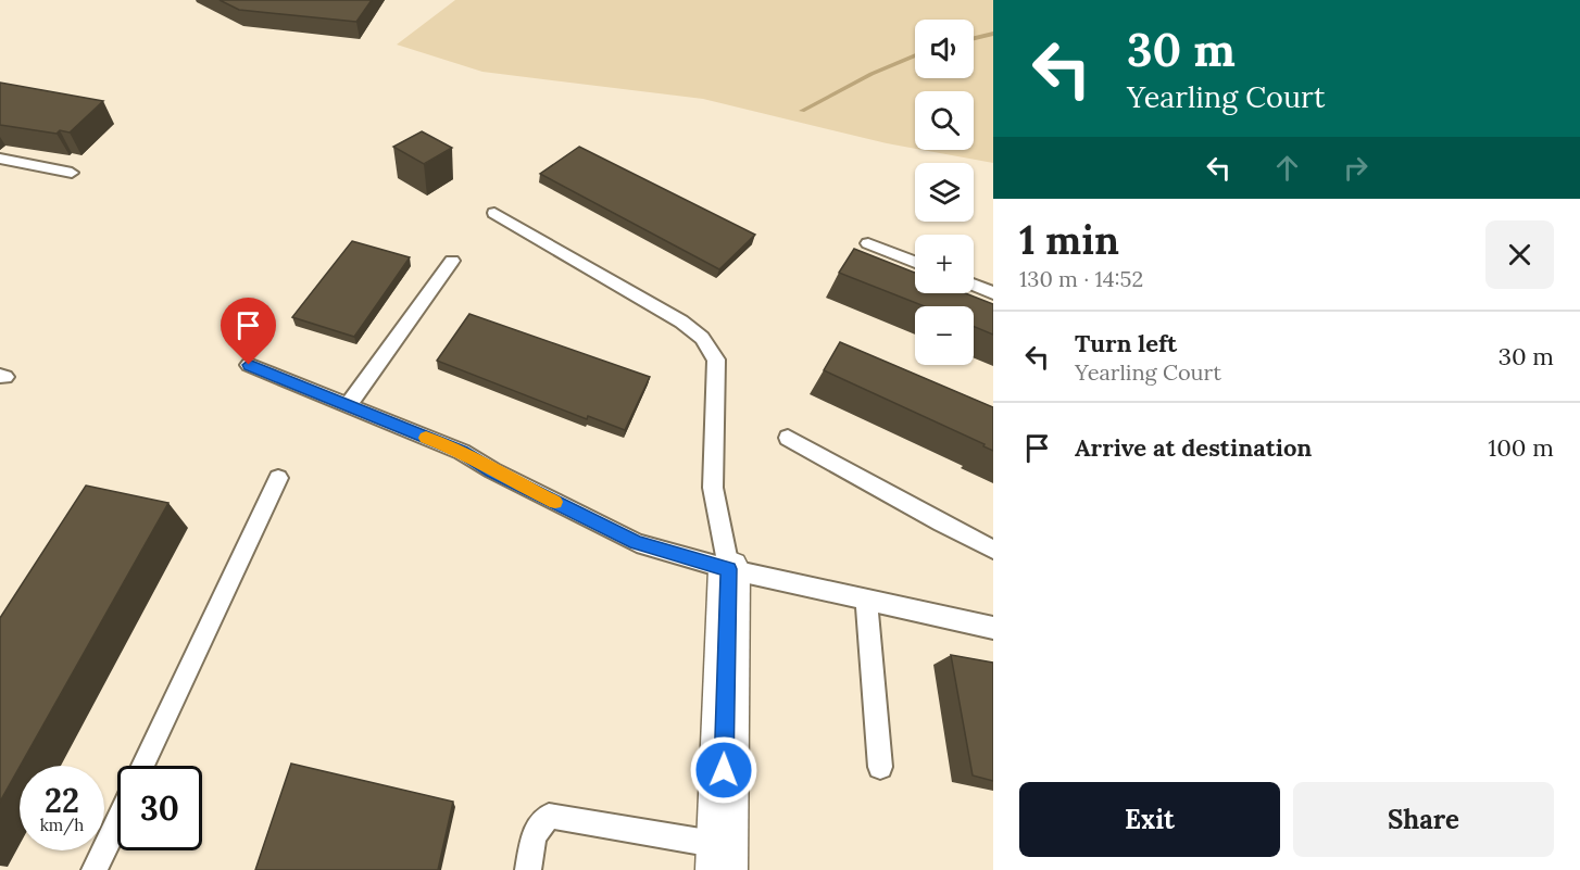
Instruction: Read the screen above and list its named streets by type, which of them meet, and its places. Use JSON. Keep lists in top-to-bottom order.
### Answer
{
  "page": {
    "turn": ["30 m", "Yearling Court"],
    "map_buttons": ["+", "−"],
    "heading": ["1 min", "130 m · 14:52"],
    "list": [
      {
        "name": "Turn left",
        "note": "Yearling Court",
        "value": "30 m"
      },
      {
        "name": "Arrive at destination",
        "value": "100 m"
      }
    ],
    "speed": "22 km/h",
    "limit": "30",
    "buttons": ["Exit", "Share"]
  }
}
